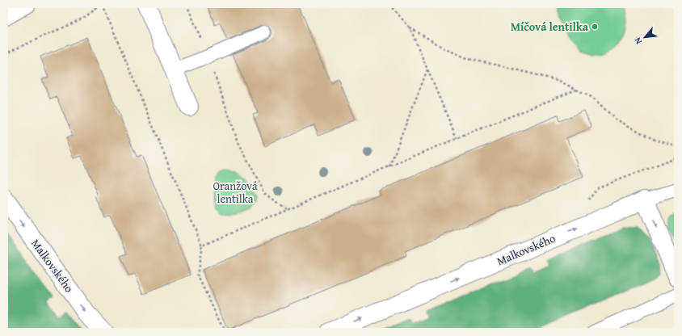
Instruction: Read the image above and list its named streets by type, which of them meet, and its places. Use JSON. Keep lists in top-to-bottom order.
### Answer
{
  "streets": {
    "street": ["Malkovského"]
  },
  "one_way": ["Malkovského"],
  "parks": ["Oranžová lentilka"],
  "places": ["Míčová lentilka"],
  "north": "bottom left"
}
